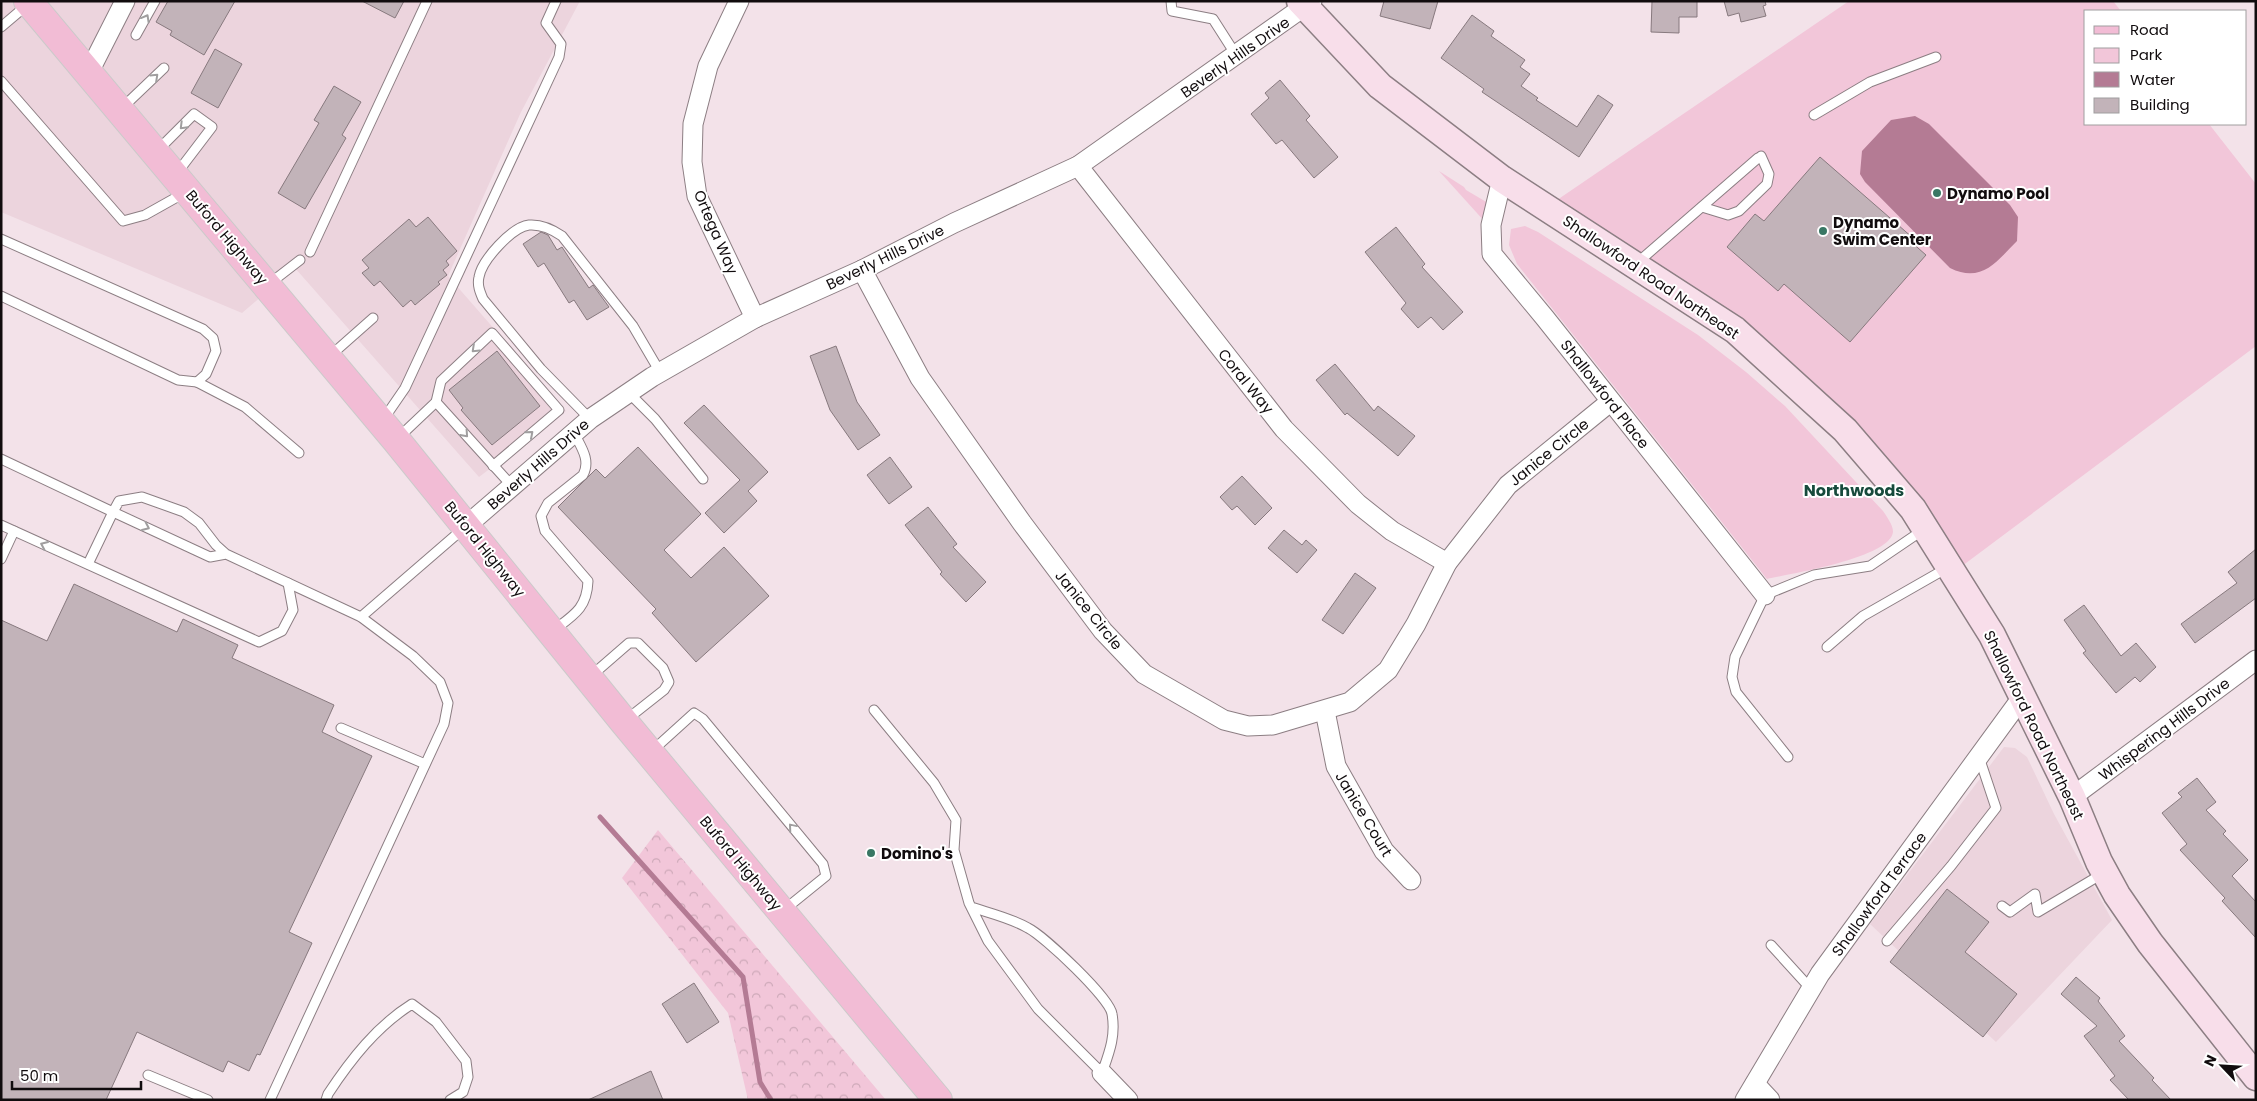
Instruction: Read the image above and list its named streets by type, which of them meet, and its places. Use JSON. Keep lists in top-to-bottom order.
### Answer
{
  "streets": {
    "main road": ["Buford Highway"],
    "street": [
      "Beverly Hills Drive",
      "Ortega Way",
      "Shallowford Road Northeast",
      "Coral Way",
      "Shallowford Place",
      "Janice Circle",
      "Whispering Hills Drive",
      "Janice Court",
      "Shallowford Terrace"
    ]
  },
  "crossings": [
    ["Beverly Hills Drive", "Ortega Way"],
    ["Beverly Hills Drive", "Buford Highway"],
    ["Beverly Hills Drive", "Shallowford Road Northeast"],
    ["Beverly Hills Drive", "Coral Way"],
    ["Beverly Hills Drive", "Janice Circle"],
    ["Shallowford Road Northeast", "Shallowford Place"],
    ["Shallowford Road Northeast", "Whispering Hills Drive"],
    ["Shallowford Road Northeast", "Shallowford Terrace"],
    ["Coral Way", "Janice Circle"],
    ["Shallowford Place", "Janice Circle"],
    ["Janice Circle", "Janice Court"]
  ],
  "districts": ["Northwoods"],
  "places": ["Dynamo Pool", "Dynamo Swim Center", "Domino's"],
  "legend": [
    "Road",
    "Park",
    "Water",
    "Building"
  ],
  "scale_bar": "50 m",
  "north": "top left"
}
